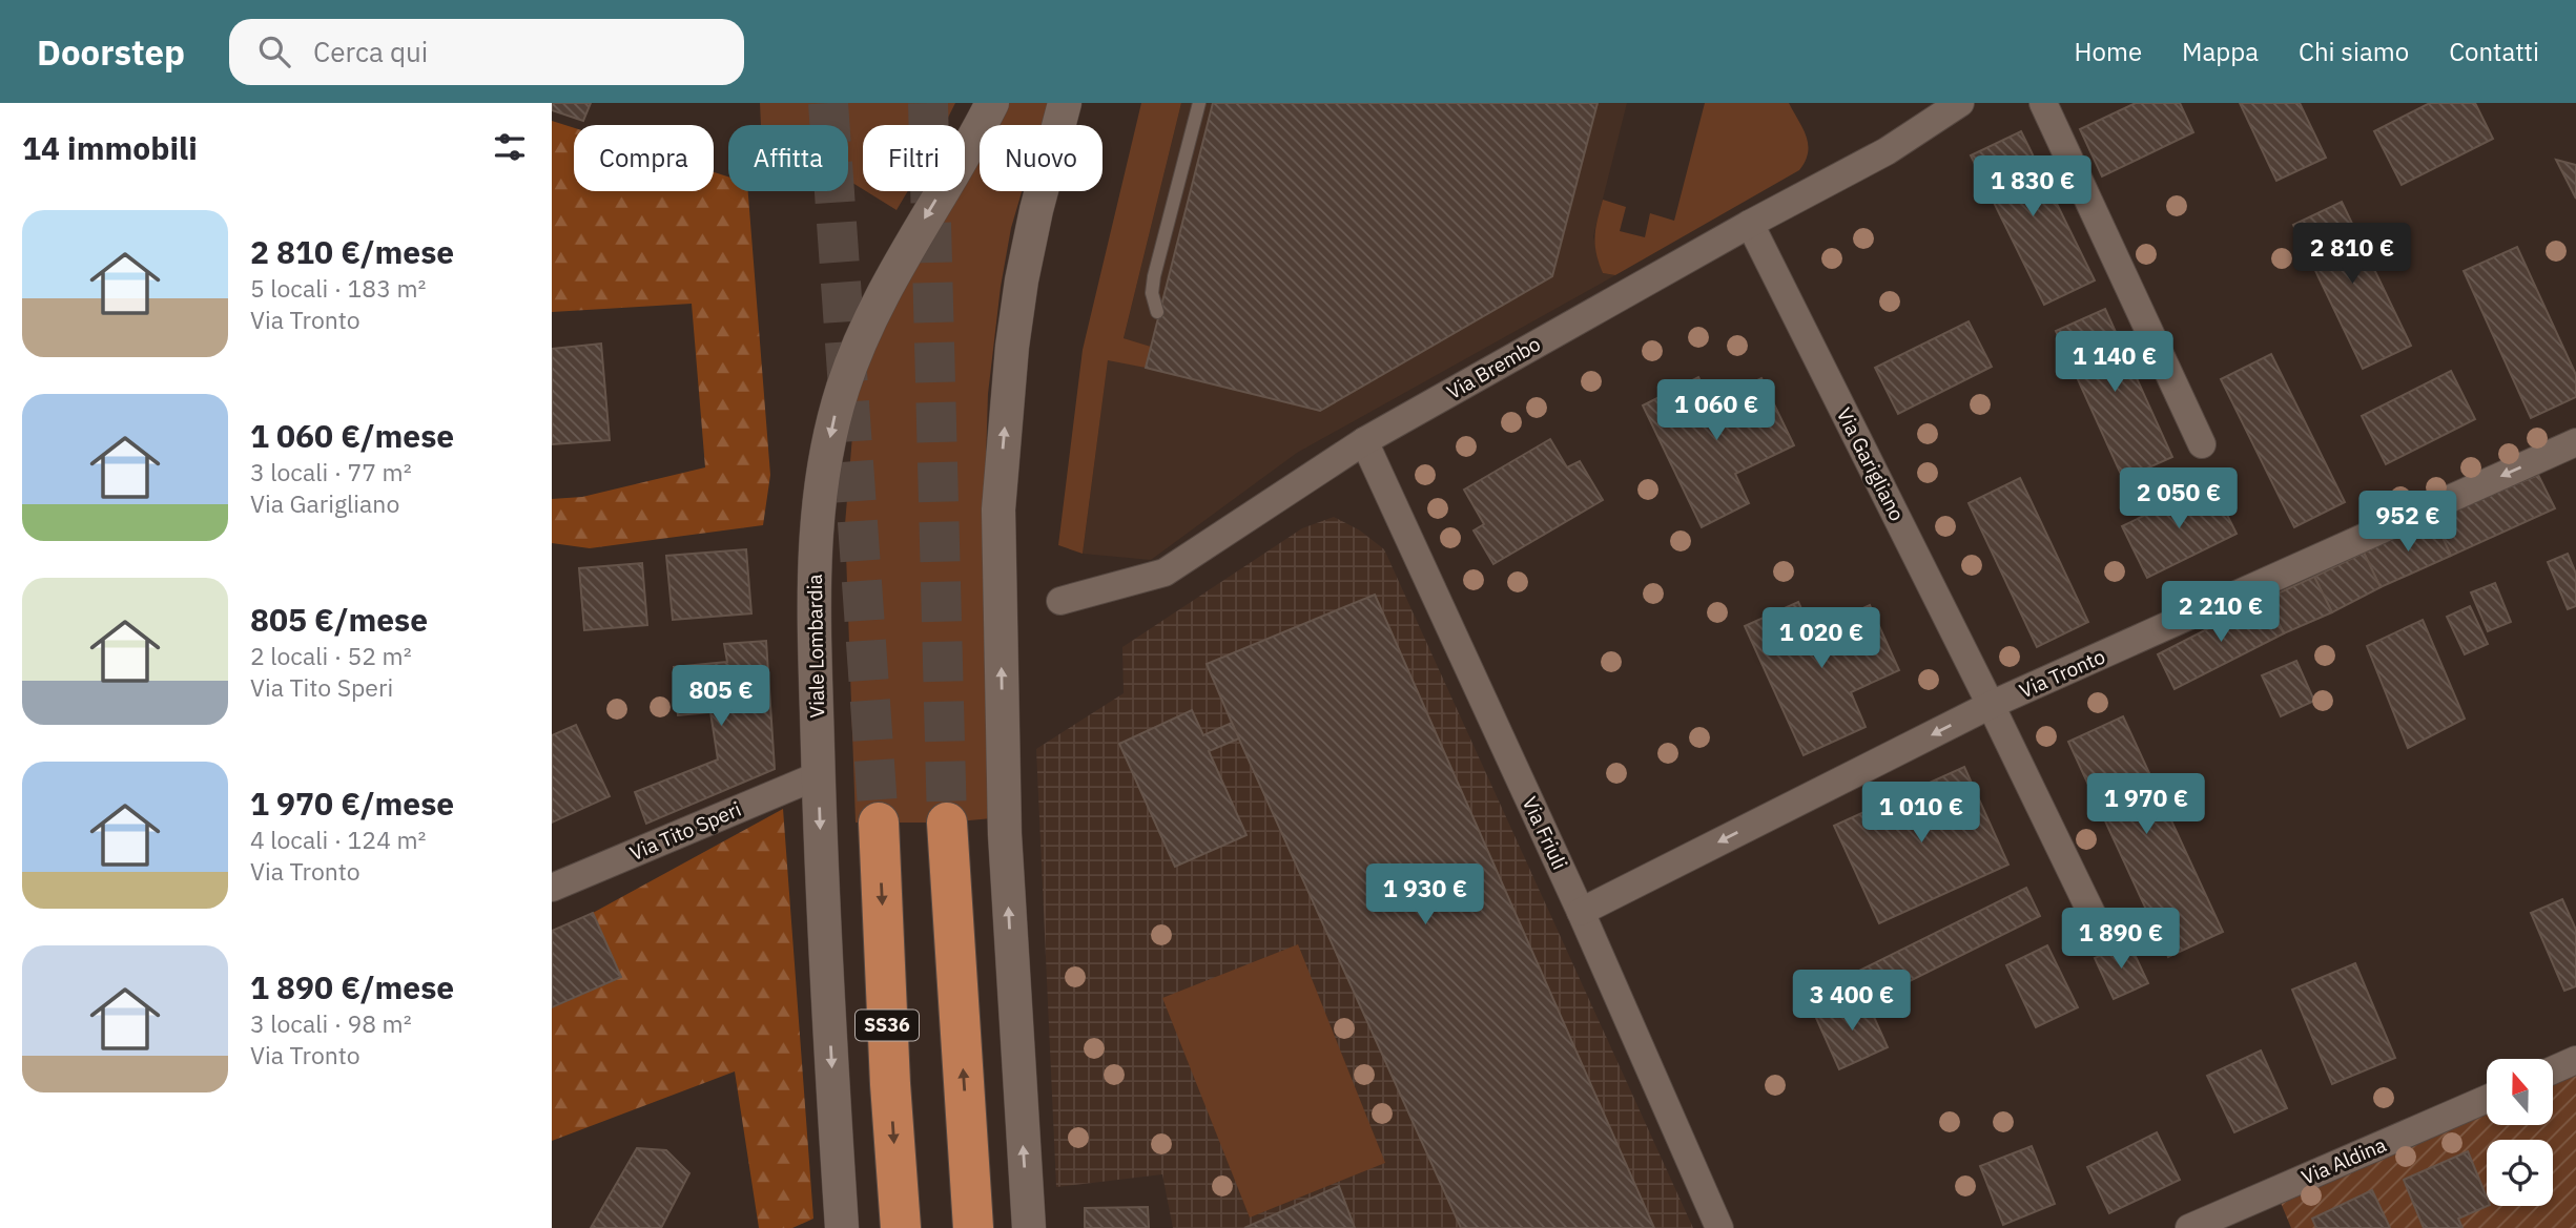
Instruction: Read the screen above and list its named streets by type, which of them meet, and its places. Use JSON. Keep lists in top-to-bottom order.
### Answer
{
  "streets": {
    "highway": ["SS36"],
    "street": [
      "Via Brembo",
      "Via Garigliano",
      "Viale Lombardia",
      "Via Tronto",
      "Via Tito Speri",
      "Via Friuli",
      "Via Aldina"
    ]
  },
  "crossings": [
    ["Via Brembo", "Via Garigliano"],
    ["Via Brembo", "Via Friuli"],
    ["Via Garigliano", "Via Tronto"],
    ["Viale Lombardia", "Via Tito Speri"],
    ["Via Tronto", "Via Friuli"]
  ],
  "one_way": ["Via Tronto"],
  "north": "top",
  "page": {
    "header": "Doorstep",
    "search": "Cerca qui",
    "nav": [
      "Home",
      "Mappa",
      "Chi siamo",
      "Contatti"
    ],
    "heading": "14 immobili",
    "chip": [
      "Compra",
      "Affitta",
      "Filtri",
      "Nuovo"
    ],
    "price": [
      "1 830 €",
      "2 810 €",
      "1 140 €",
      "1 060 €",
      "2 050 €",
      "952 €",
      "2 210 €",
      "1 020 €",
      "805 €",
      "1 970 €",
      "1 010 €",
      "1 930 €",
      "1 890 €",
      "3 400 €"
    ],
    "list": [
      {
        "name": "2 810 €/mese",
        "note": "5 locali · 183 m² · Via Tronto"
      },
      {
        "name": "1 060 €/mese",
        "note": "3 locali · 77 m² · Via Garigliano"
      },
      {
        "name": "805 €/mese",
        "note": "2 locali · 52 m² · Via Tito Speri"
      },
      {
        "name": "1 970 €/mese",
        "note": "4 locali · 124 m² · Via Tronto"
      },
      {
        "name": "1 890 €/mese",
        "note": "3 locali · 98 m² · Via Tronto"
      }
    ]
  }
}
